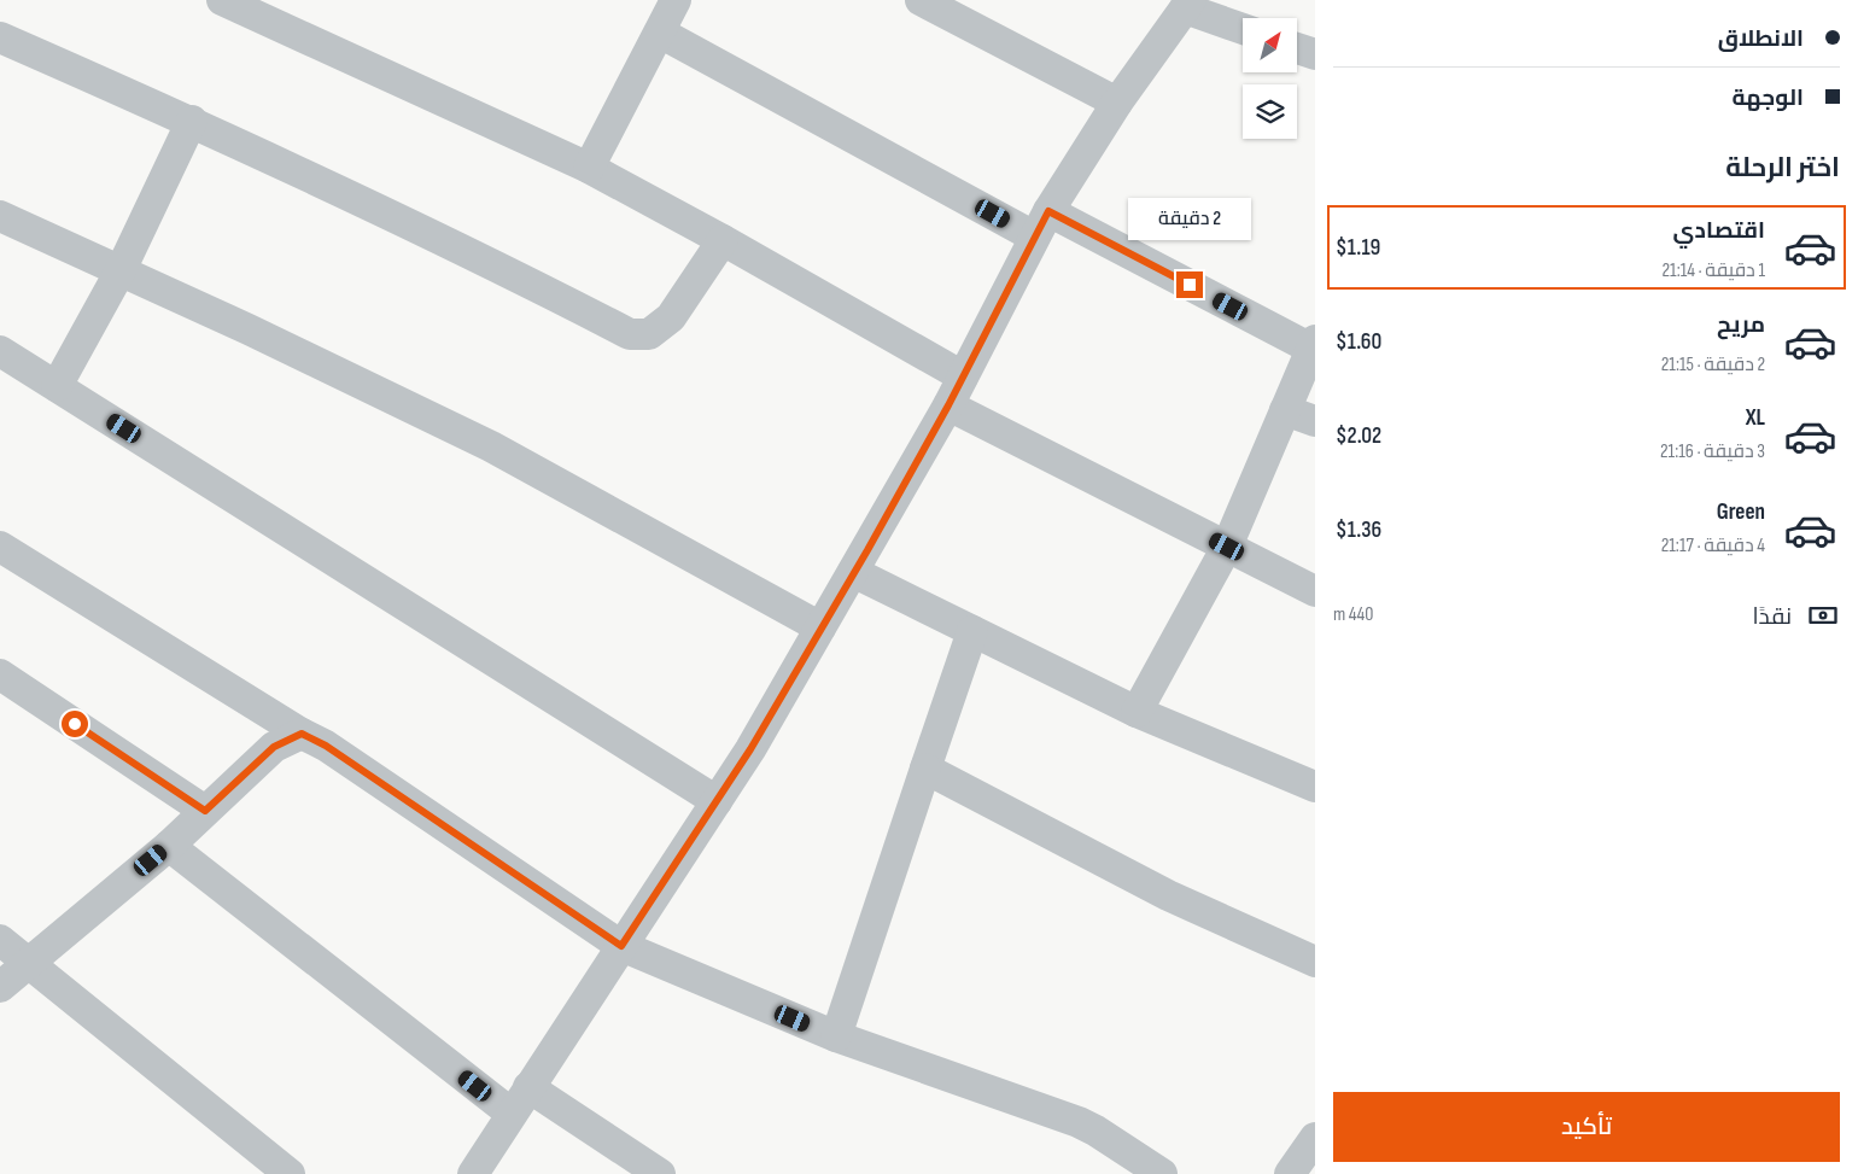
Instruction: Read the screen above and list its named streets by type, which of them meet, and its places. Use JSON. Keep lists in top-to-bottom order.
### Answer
{
  "north": "top right",
  "page": {
    "banner": ["الانطلاق", "الوجهة"],
    "heading": "اختر الرحلة",
    "bubble": "2 دقيقة",
    "list": [
      {
        "name": "اقتصادي",
        "note": "1 دقيقة · 21:14",
        "value": "$1.19"
      },
      {
        "name": "مريح",
        "note": "2 دقيقة · 21:15",
        "value": "$1.60"
      },
      {
        "name": "XL",
        "note": "3 دقيقة · 21:16",
        "value": "$2.02"
      },
      {
        "name": "Green",
        "note": "4 دقيقة · 21:17",
        "value": "$1.36"
      }
    ],
    "pay": ["نقدًا", "440 m"],
    "buttons": "تأكيد"
  }
}
